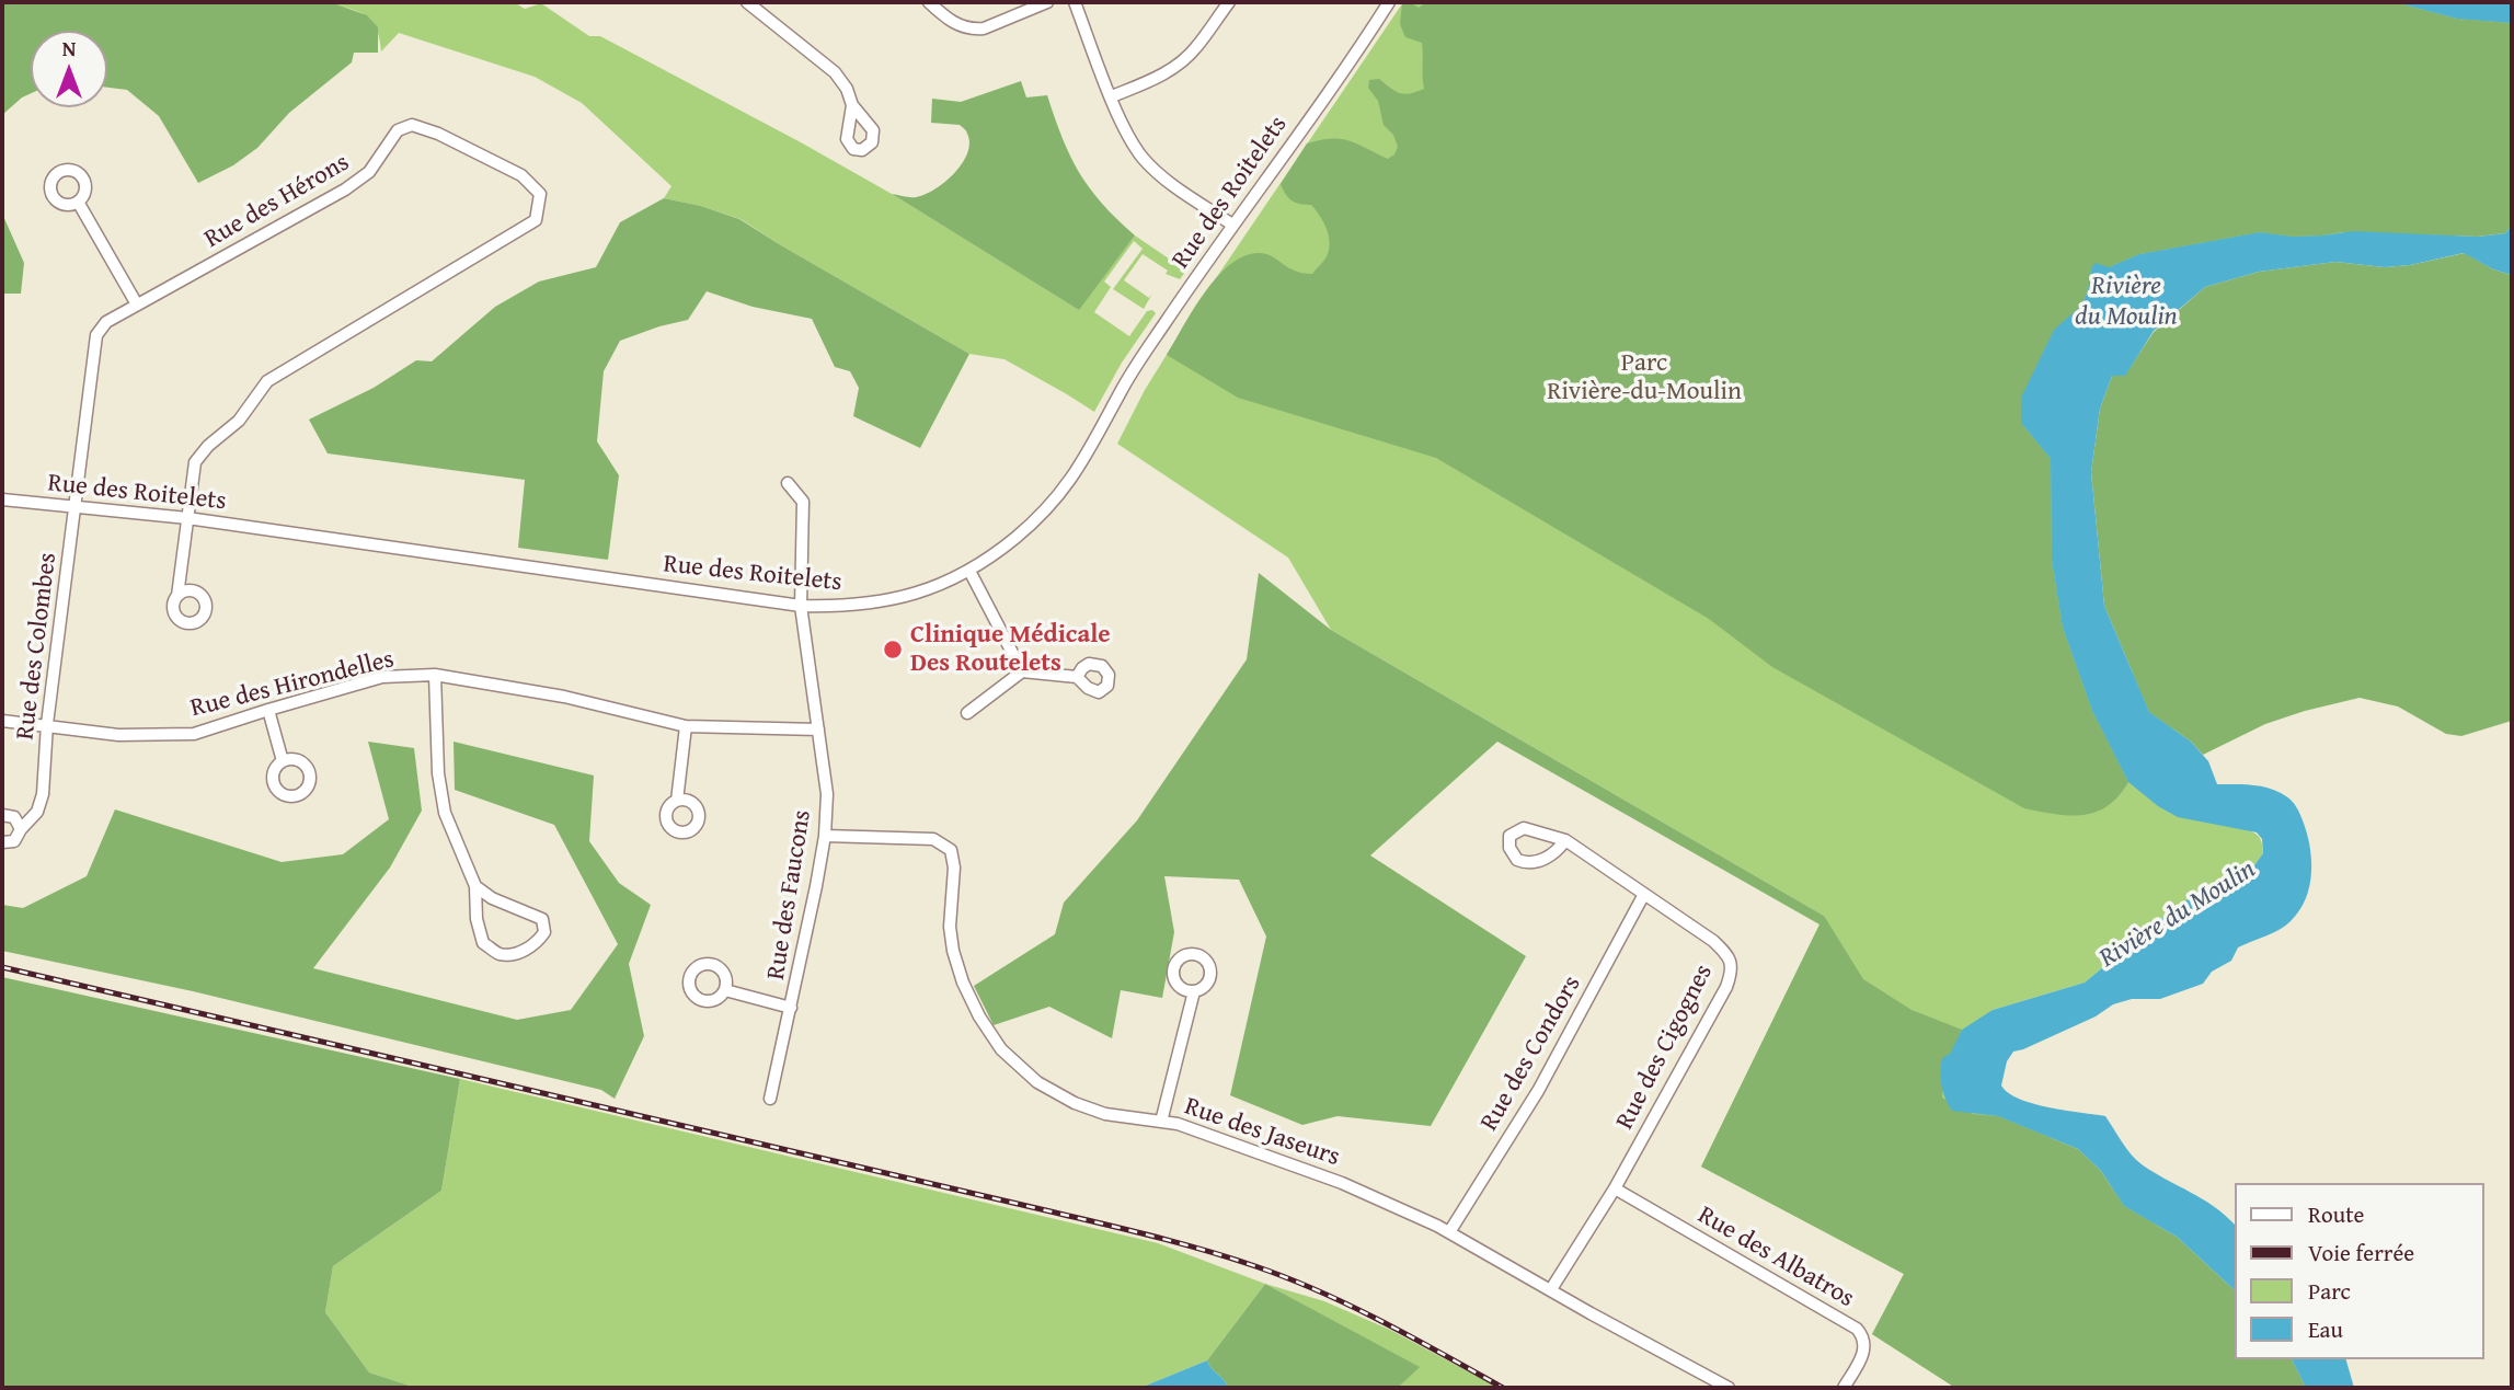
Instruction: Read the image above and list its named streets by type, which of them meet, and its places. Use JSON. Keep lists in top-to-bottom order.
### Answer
{
  "streets": {
    "street": [
      "Rue des Roitelets",
      "Rue des Hérons",
      "Rue des Colombes",
      "Rue des Hirondelles",
      "Rue des Faucons",
      "Rue des Cigognes",
      "Rue des Condors",
      "Rue des Jaseurs",
      "Rue des Albatros"
    ]
  },
  "crossings": [
    ["Rue des Roitelets", "Rue des Hérons"],
    ["Rue des Roitelets", "Rue des Colombes"],
    ["Rue des Roitelets", "Rue des Faucons"],
    ["Rue des Hérons", "Rue des Colombes"],
    ["Rue des Colombes", "Rue des Hirondelles"],
    ["Rue des Hirondelles", "Rue des Faucons"],
    ["Rue des Faucons", "Rue des Jaseurs"],
    ["Rue des Cigognes", "Rue des Condors"],
    ["Rue des Cigognes", "Rue des Jaseurs"],
    ["Rue des Cigognes", "Rue des Albatros"],
    ["Rue des Condors", "Rue des Jaseurs"]
  ],
  "water": ["Rivière du Moulin"],
  "parks": ["Parc Rivière-du-Moulin"],
  "places": ["Clinique Médicale Des Routelets"],
  "legend": [
    "Route",
    "Voie ferrée",
    "Parc",
    "Eau"
  ],
  "north": "top"
}
